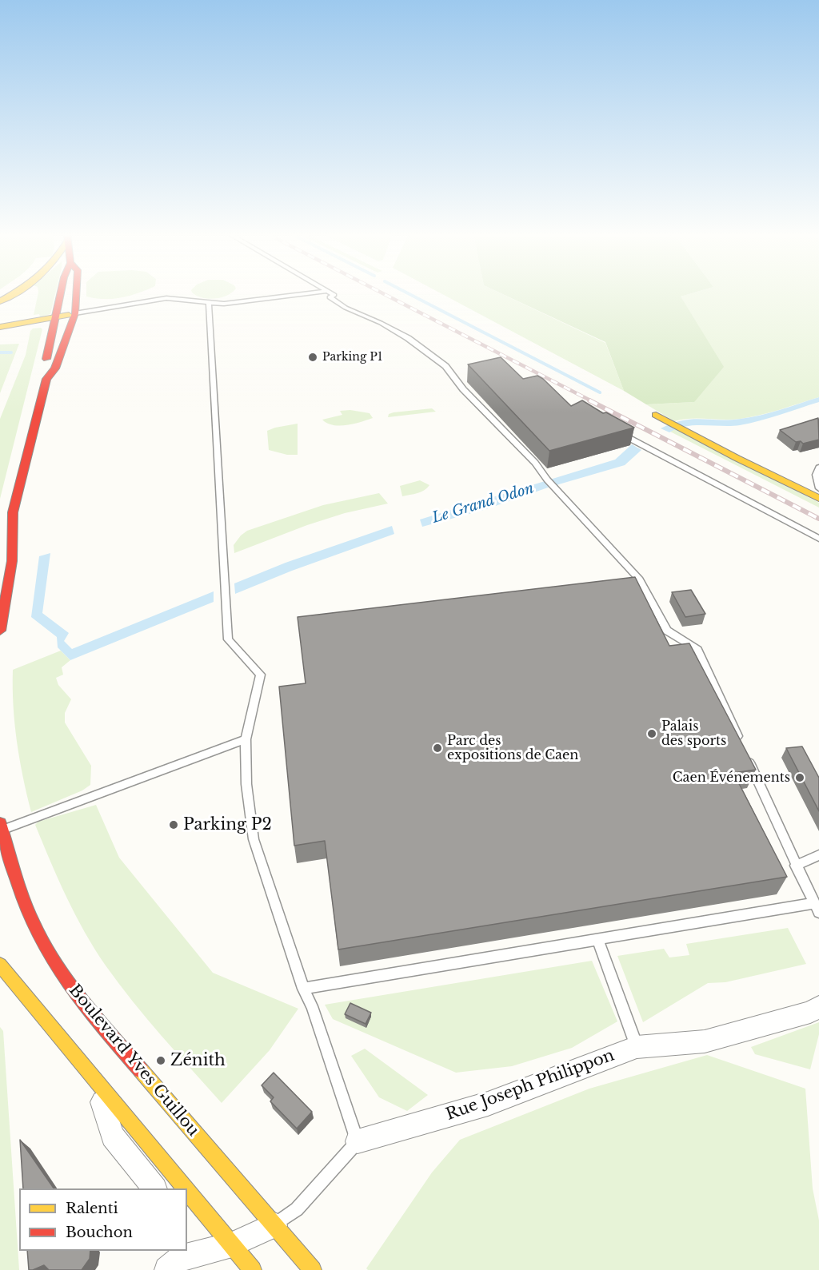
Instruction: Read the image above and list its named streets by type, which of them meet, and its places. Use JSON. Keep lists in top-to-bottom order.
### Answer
{
  "streets": {
    "main road": ["Boulevard Yves Guillou"],
    "street": ["Rue Joseph Philippon"]
  },
  "water": ["Le Grand Odon"],
  "places": [
    "Parking P1",
    "Palais des sports",
    "Parc des expositions de Caen",
    "Caen Événements",
    "Parking P2",
    "Zénith"
  ],
  "legend": ["Ralenti", "Bouchon"]
}
